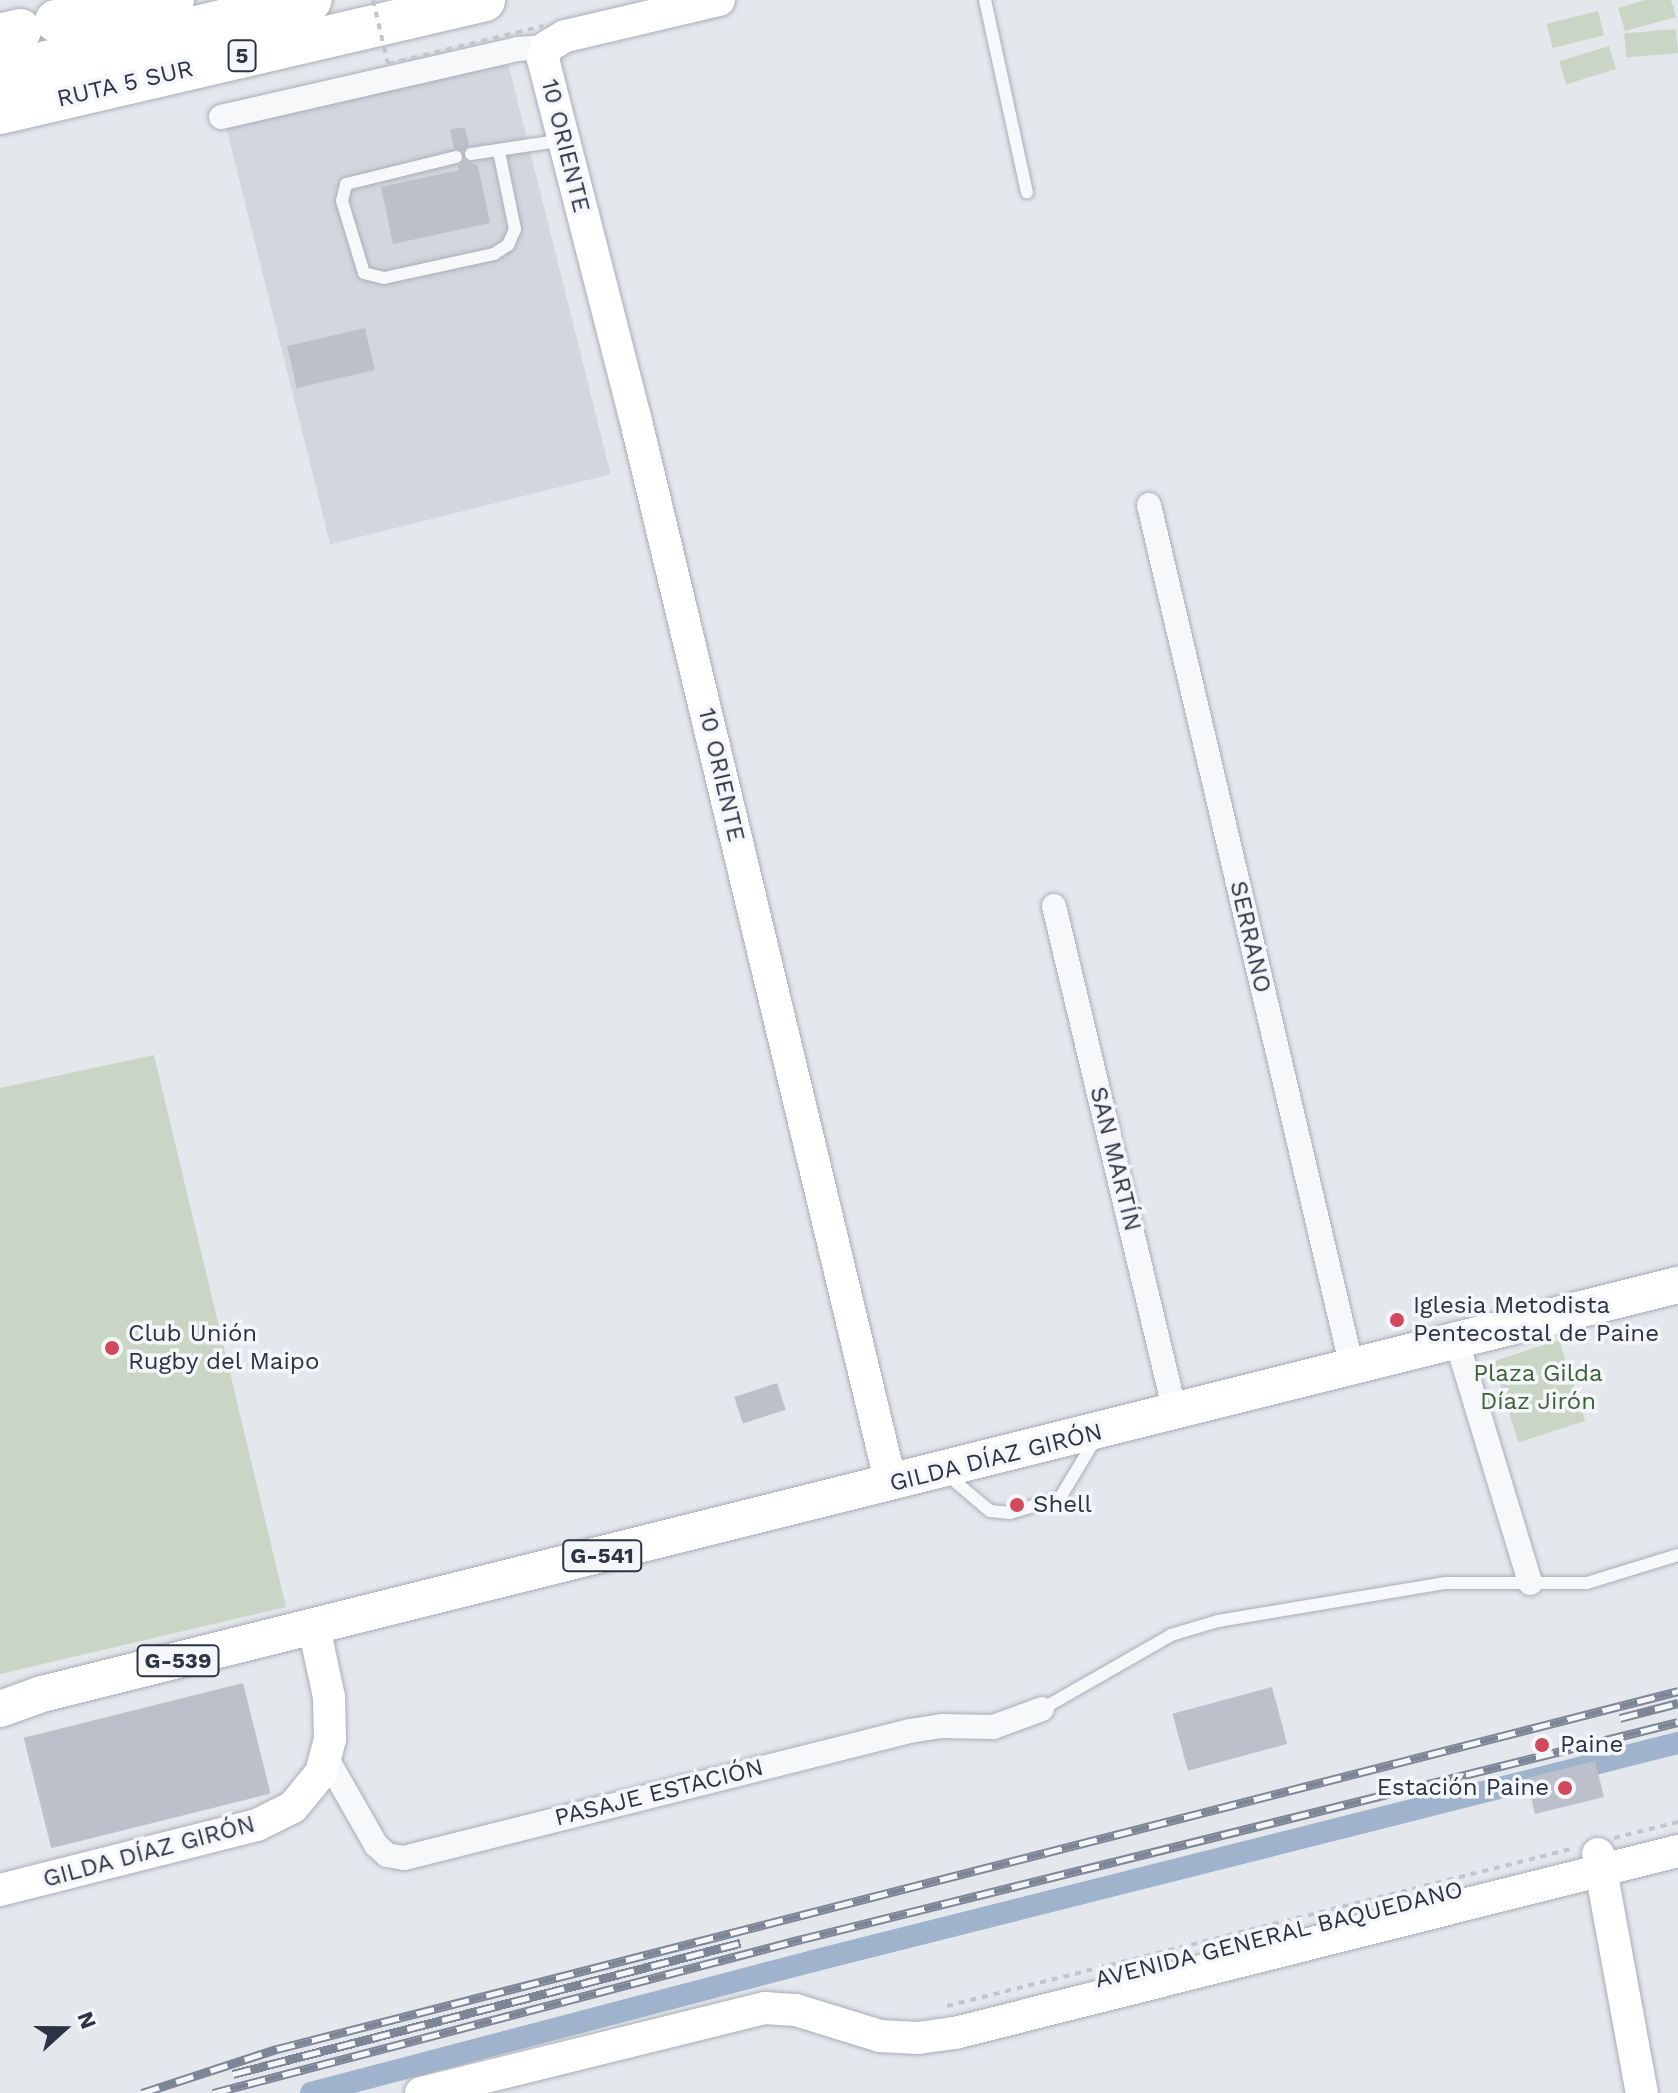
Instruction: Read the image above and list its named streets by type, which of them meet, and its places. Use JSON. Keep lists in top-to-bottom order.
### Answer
{
  "streets": {
    "highway": ["5", "RUTA 5 SUR"],
    "main road": [
      "10 ORIENTE",
      "GILDA DÍAZ GIRÓN",
      "G-541",
      "G-539",
      "AVENIDA GENERAL BAQUEDANO"
    ],
    "street": ["SERRANO", "SAN MARTÍN", "PASAJE ESTACIÓN"]
  },
  "crossings": [
    ["10 ORIENTE", "GILDA DÍAZ GIRÓN"],
    ["SERRANO", "GILDA DÍAZ GIRÓN"],
    ["SAN MARTÍN", "GILDA DÍAZ GIRÓN"],
    ["GILDA DÍAZ GIRÓN", "PASAJE ESTACIÓN"]
  ],
  "parks": ["Plaza Gilda Díaz Jirón"],
  "places": [
    "Iglesia Metodista Pentecostal de Paine",
    "Club Unión Rugby del Maipo",
    "Shell",
    "Paine",
    "Estación Paine"
  ],
  "north": "right"
}
